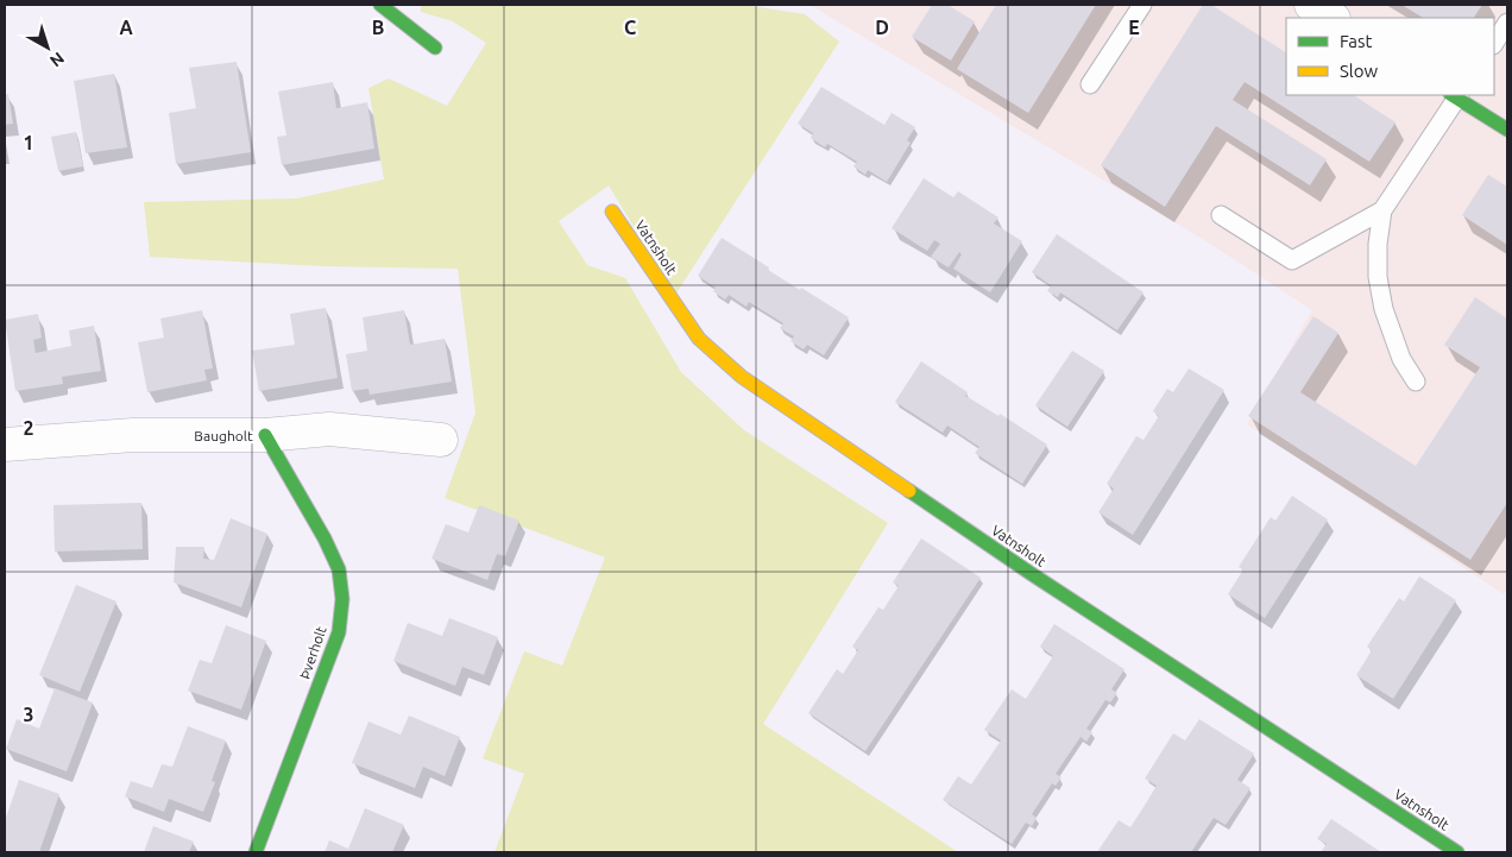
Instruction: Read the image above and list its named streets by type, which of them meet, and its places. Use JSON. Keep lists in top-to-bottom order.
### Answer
{
  "streets": {
    "street": ["Vatnsholt", "Baugholt", "Þverholt"]
  },
  "crossings": [
    ["Baugholt", "Þverholt"]
  ],
  "legend": ["Fast", "Slow"],
  "north": "bottom right",
  "grid": {
    "columns": [
      "A",
      "B",
      "C",
      "D",
      "E"
    ],
    "rows": ["1", "2", "3"]
  }
}
